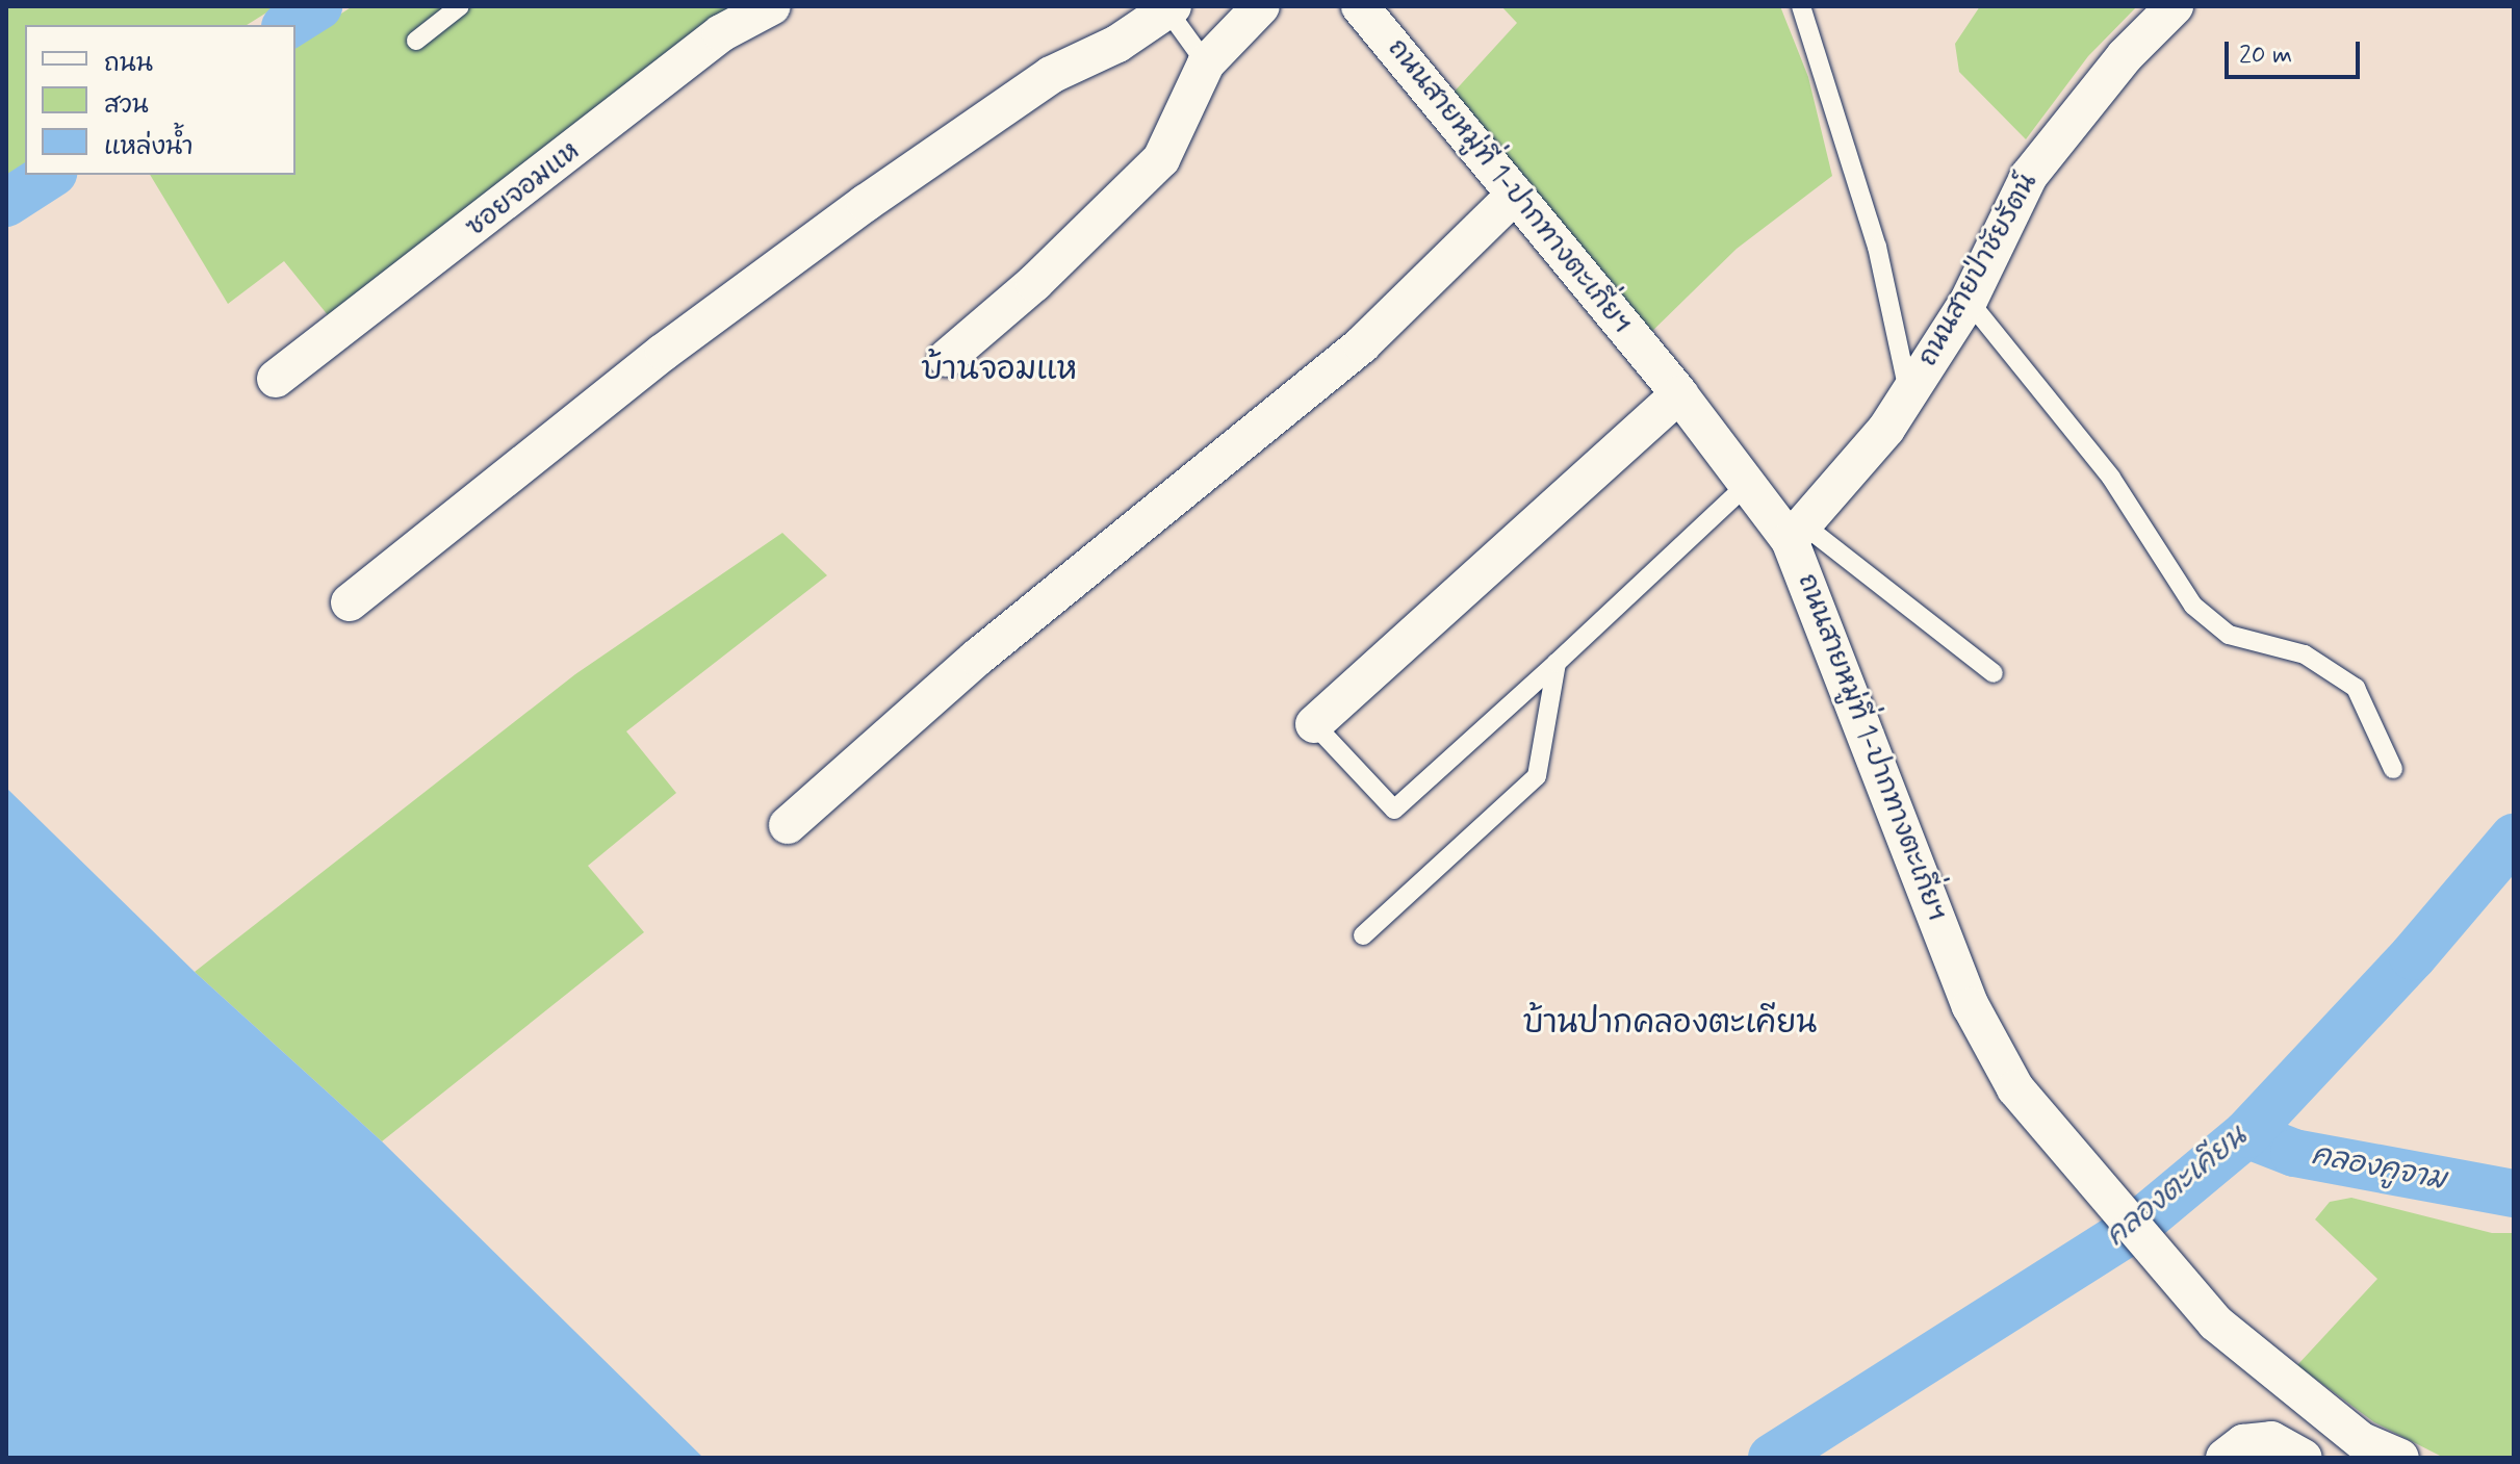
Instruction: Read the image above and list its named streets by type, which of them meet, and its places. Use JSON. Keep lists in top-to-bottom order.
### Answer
{
  "streets": {
    "street": ["ถนนสายหมู่ที่ 1-ปากทางตะเกี่ยฯ", "ซอยจอมแห", "ถนนสายป่าชัยรัตน์"]
  },
  "crossings": [
    ["ถนนสายหมู่ที่ 1-ปากทางตะเกี่ยฯ", "ถนนสายป่าชัยรัตน์"]
  ],
  "districts": ["บ้านจอมแห", "บ้านปากคลองตะเคียน"],
  "water": ["คลองคูจาม", "คลองตะเคียน"],
  "legend": ["ถนน", "สวน", "แหล่งน้ำ"],
  "scale_bar": "20 m"
}
